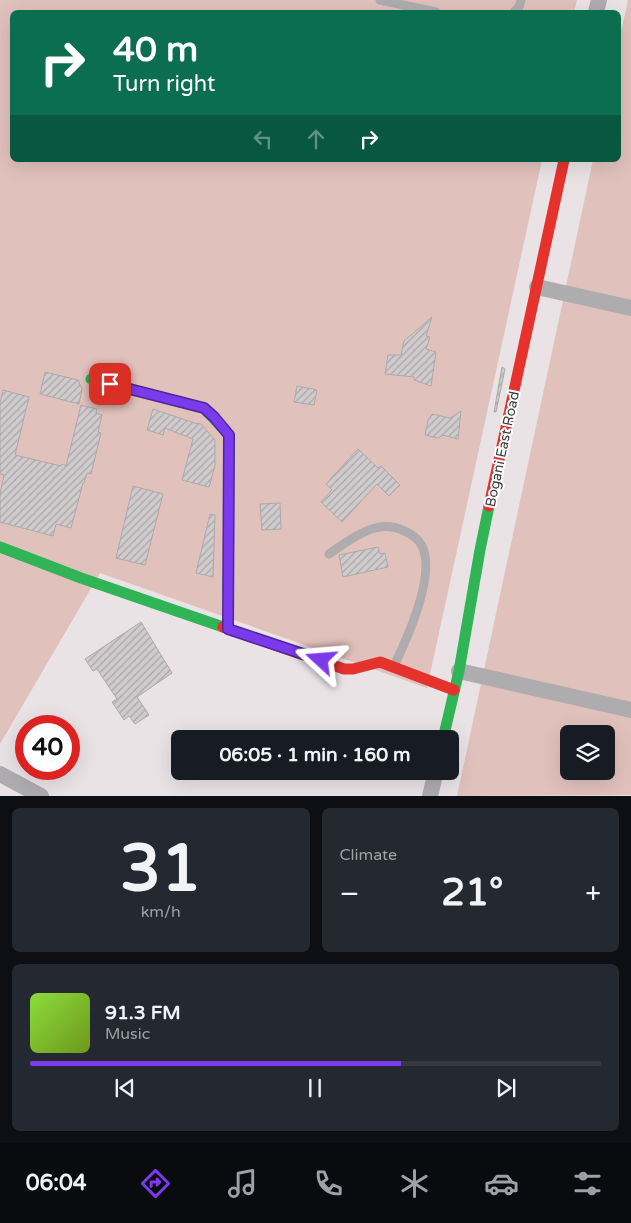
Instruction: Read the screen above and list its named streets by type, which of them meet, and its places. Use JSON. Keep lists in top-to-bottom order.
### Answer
{
  "streets": {
    "street": ["Bogani East Road"]
  },
  "page": {
    "turn": ["40 m", "Turn right"],
    "limit": "40",
    "trip": "06:05 · 1 min · 160 m",
    "tile": [
      ["31", "km/h"],
      "Climate"
    ],
    "heat": ["−", "21°", "+"],
    "song": ["91.3 FM", "Music"],
    "tabs": "06:04"
  }
}
